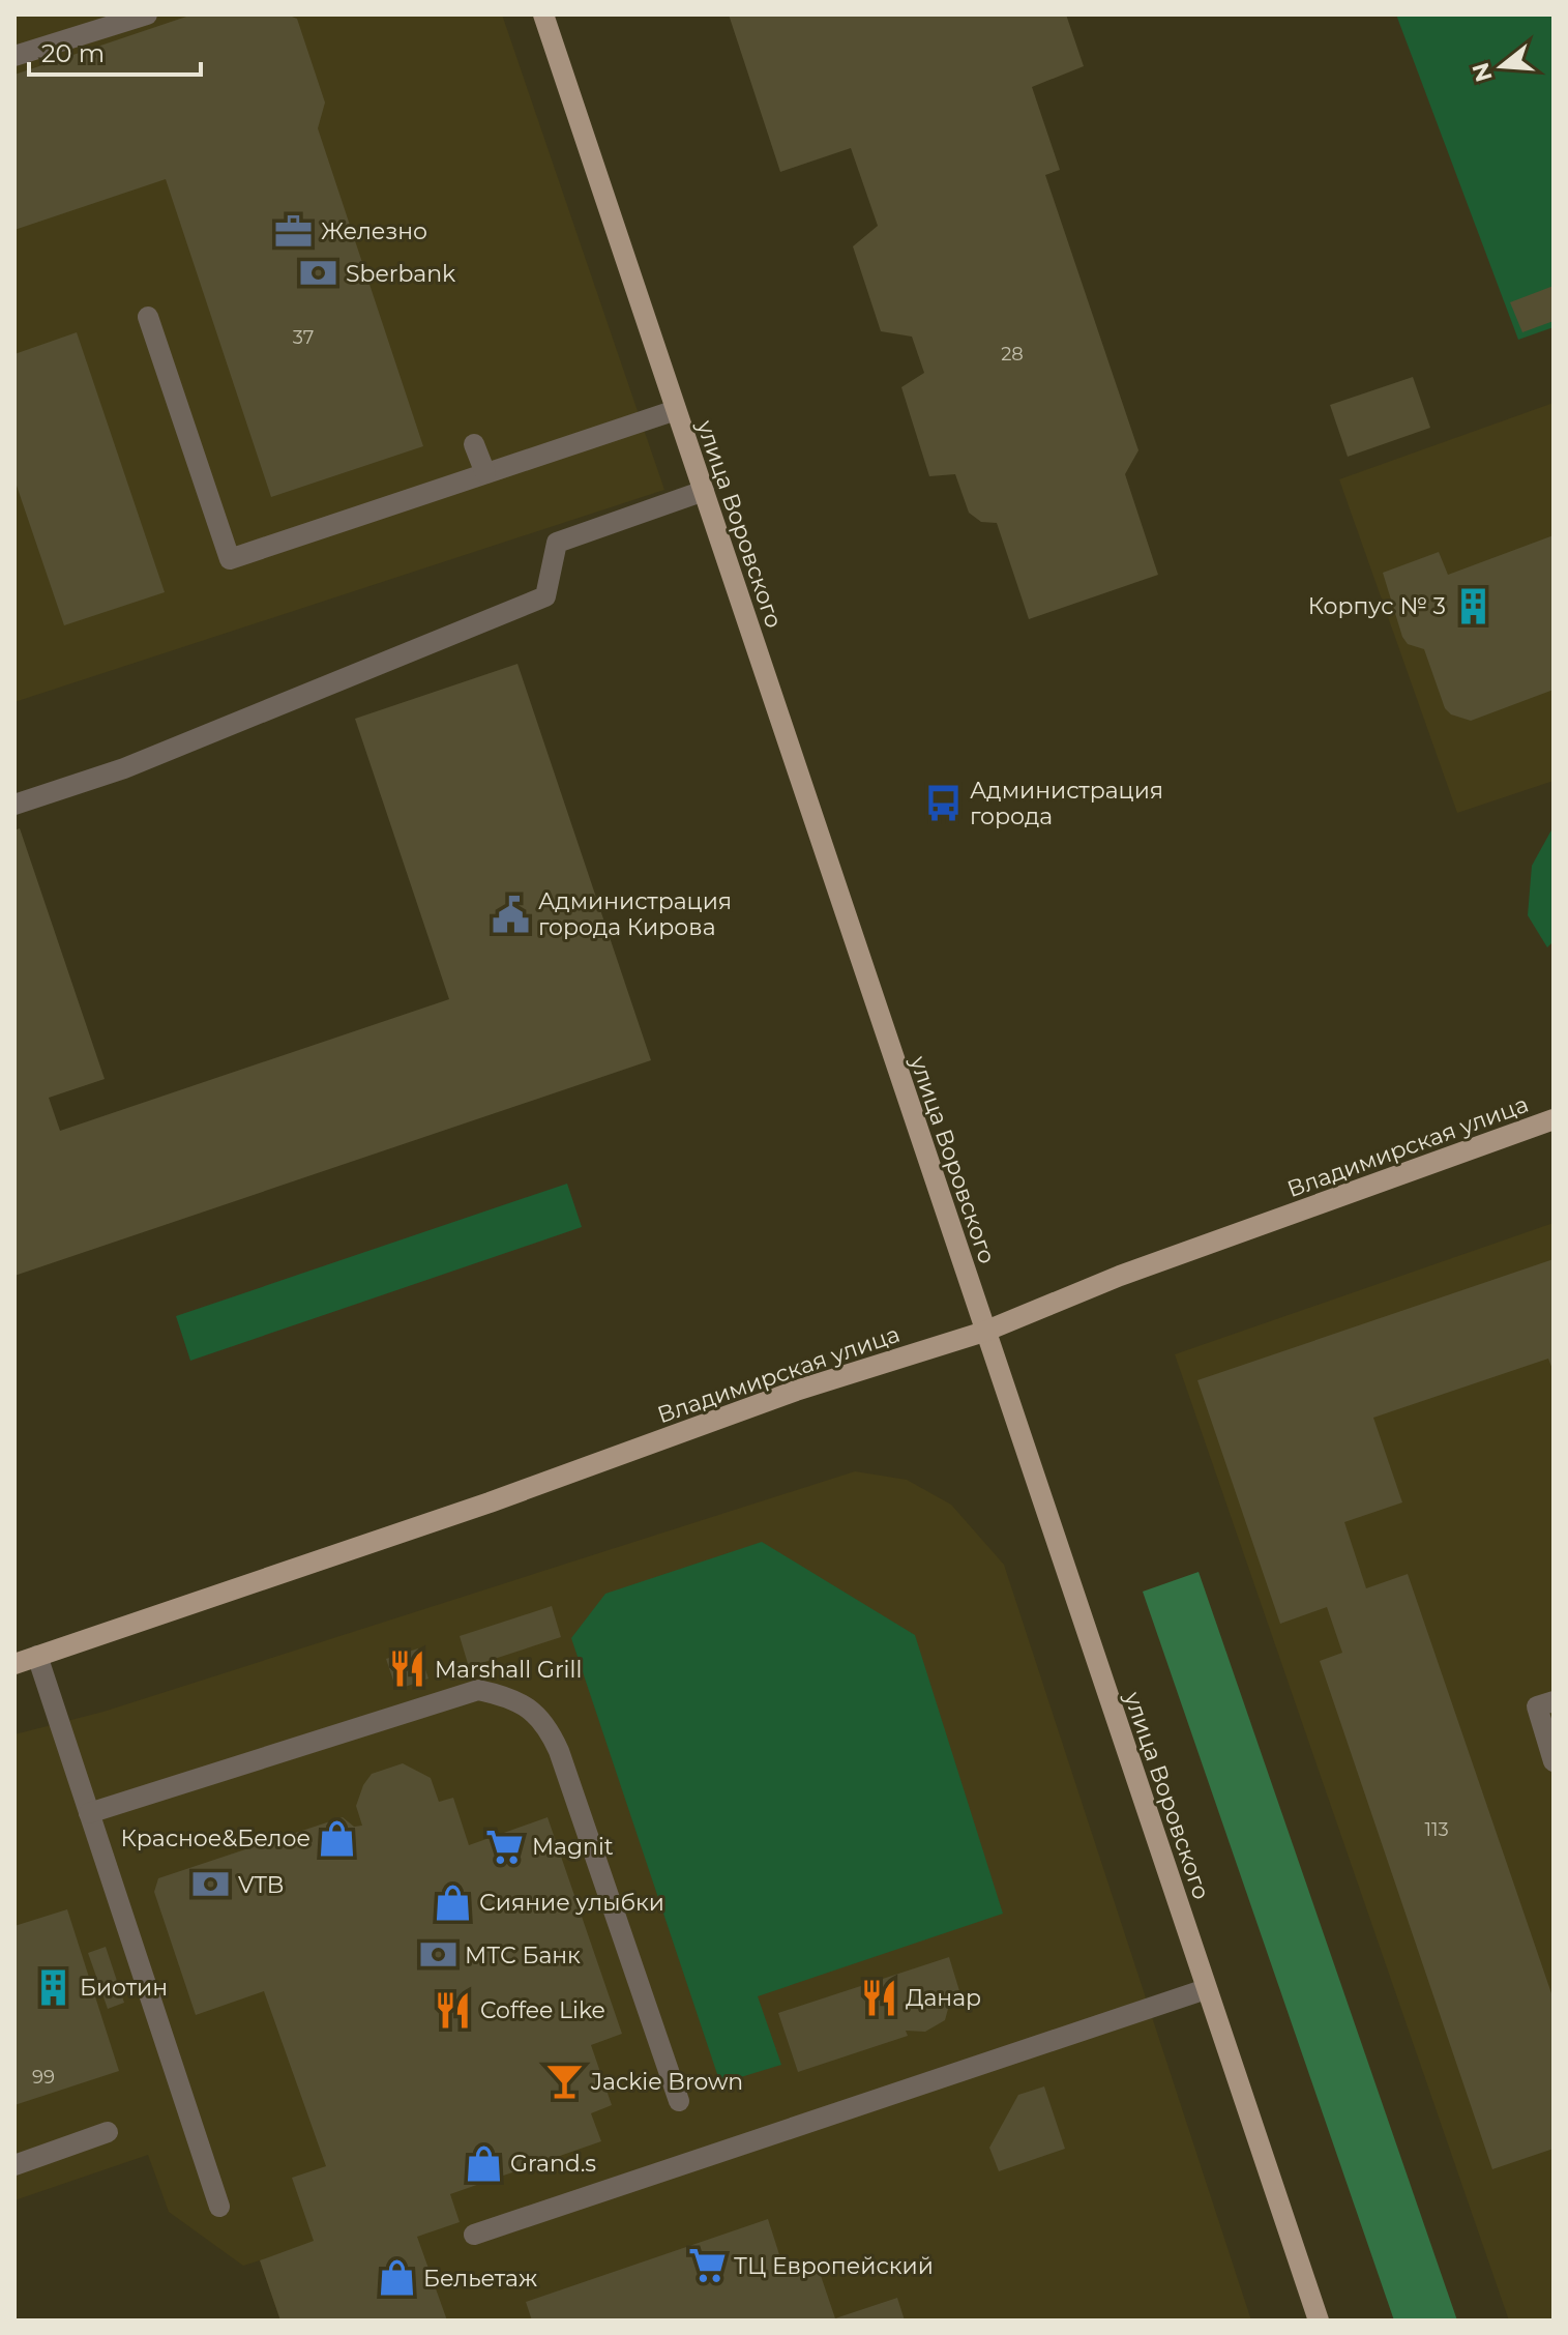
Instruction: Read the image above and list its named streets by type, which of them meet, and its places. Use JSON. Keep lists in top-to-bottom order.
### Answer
{
  "streets": {
    "main road": ["улица Воровского", "Владимирская улица"]
  },
  "crossings": [
    ["улица Воровского", "Владимирская улица"]
  ],
  "places": {
    "office": ["Железно"],
    "bank": ["Sberbank", "VTB", "МТС Банк"],
    "building": ["Корпус № 3", "Биотин"],
    "bus stop": ["Администрация города"],
    "public building": ["Администрация города Кирова"],
    "restaurant": ["Marshall Grill", "Данар", "Coffee Like"],
    "shop": [
      "Красное&Белое",
      "Сияние улыбки",
      "Grand.s",
      "Бельетаж"
    ],
    "supermarket": ["Magnit", "ТЦ Европейский"],
    "bar": ["Jackie Brown"]
  },
  "house_numbers": [
    "37",
    "28",
    "113",
    "99"
  ],
  "scale_bar": "20 m",
  "north": "left"
}
